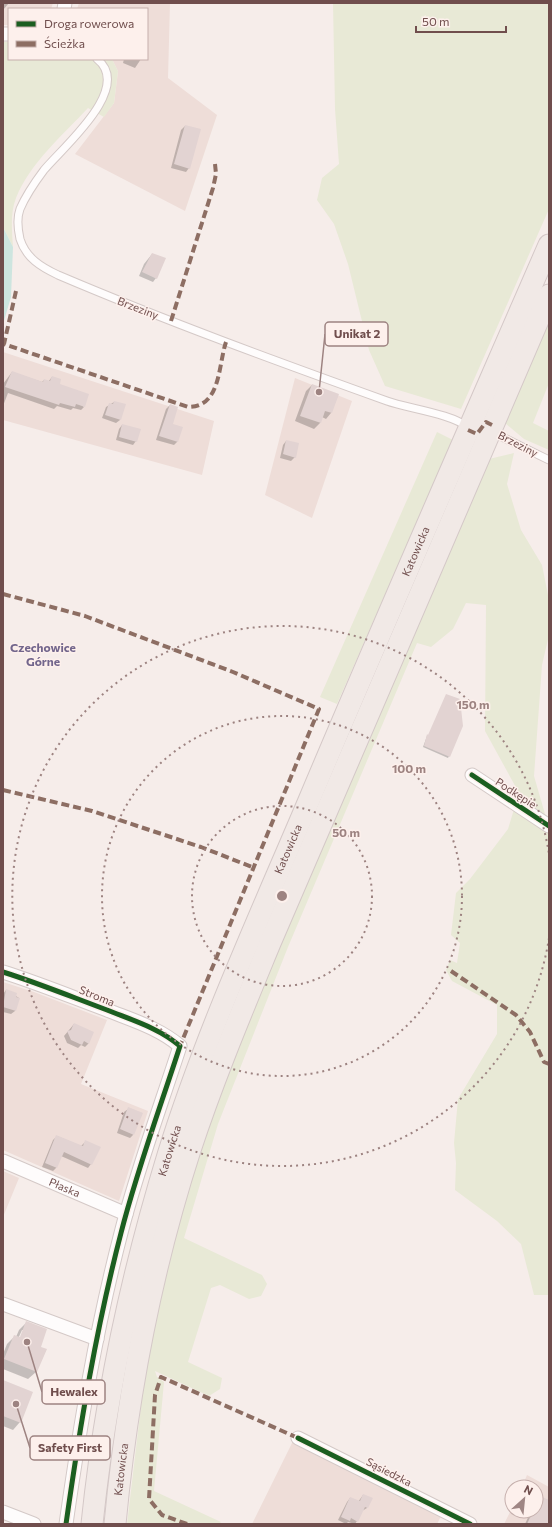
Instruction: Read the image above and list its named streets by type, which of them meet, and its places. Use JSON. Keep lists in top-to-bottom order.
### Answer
{
  "streets": {
    "main road": ["Katowicka"],
    "street": [
      "Podkępie",
      "Stroma",
      "Płaska",
      "Sąsiedzka"
    ],
    "lane": ["Brzeziny"]
  },
  "crossings": [
    ["Brzeziny", "Katowicka"],
    ["Stroma", "Płaska"]
  ],
  "districts": ["Czechowice Górne"],
  "places": ["Unikat 2", "Hewalex", "Safety First"],
  "legend": ["Droga rowerowa", "Ścieżka"],
  "scale_bar": "50 m",
  "north": "top right",
  "rings": ["150 m", "100 m", "50 m"]
}
